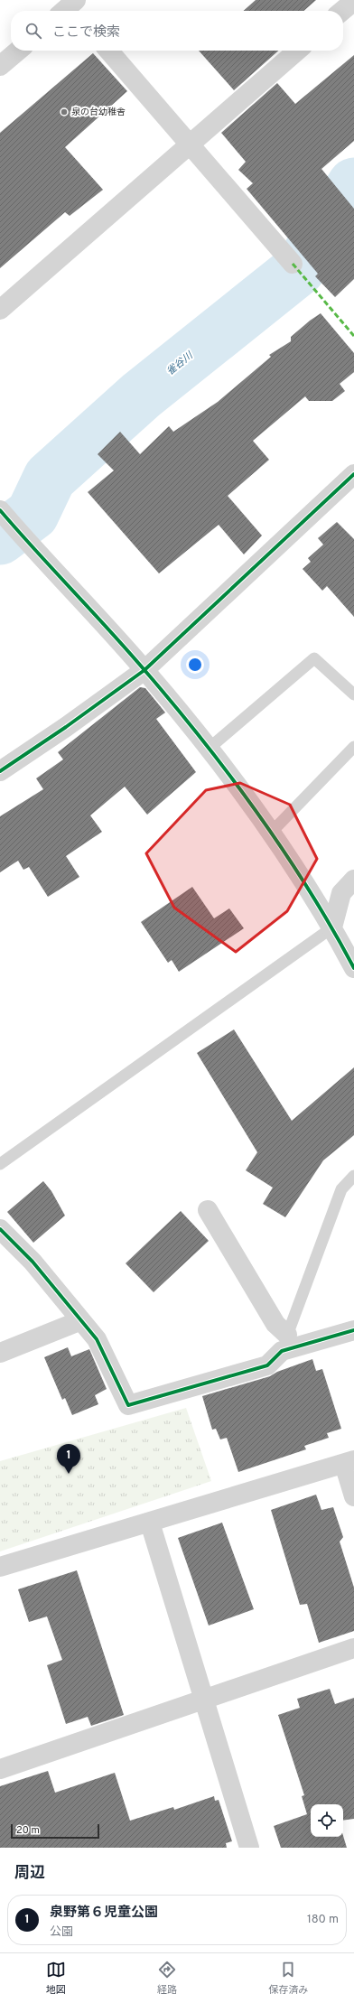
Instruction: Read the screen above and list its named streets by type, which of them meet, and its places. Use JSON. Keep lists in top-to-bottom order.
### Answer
{
  "water": ["雀谷川"],
  "places": ["泉の台幼稚舎"],
  "scale_bar": "20 m",
  "page": {
    "search": "ここで検索",
    "pins": "1",
    "scale": "20 m",
    "heading": "周辺",
    "list": [
      {
        "mark": "1",
        "name": "泉野第６児童公園",
        "note": "公園",
        "value": "180 m"
      }
    ],
    "nav": ["地図", "経路", "保存済み"]
  }
}
